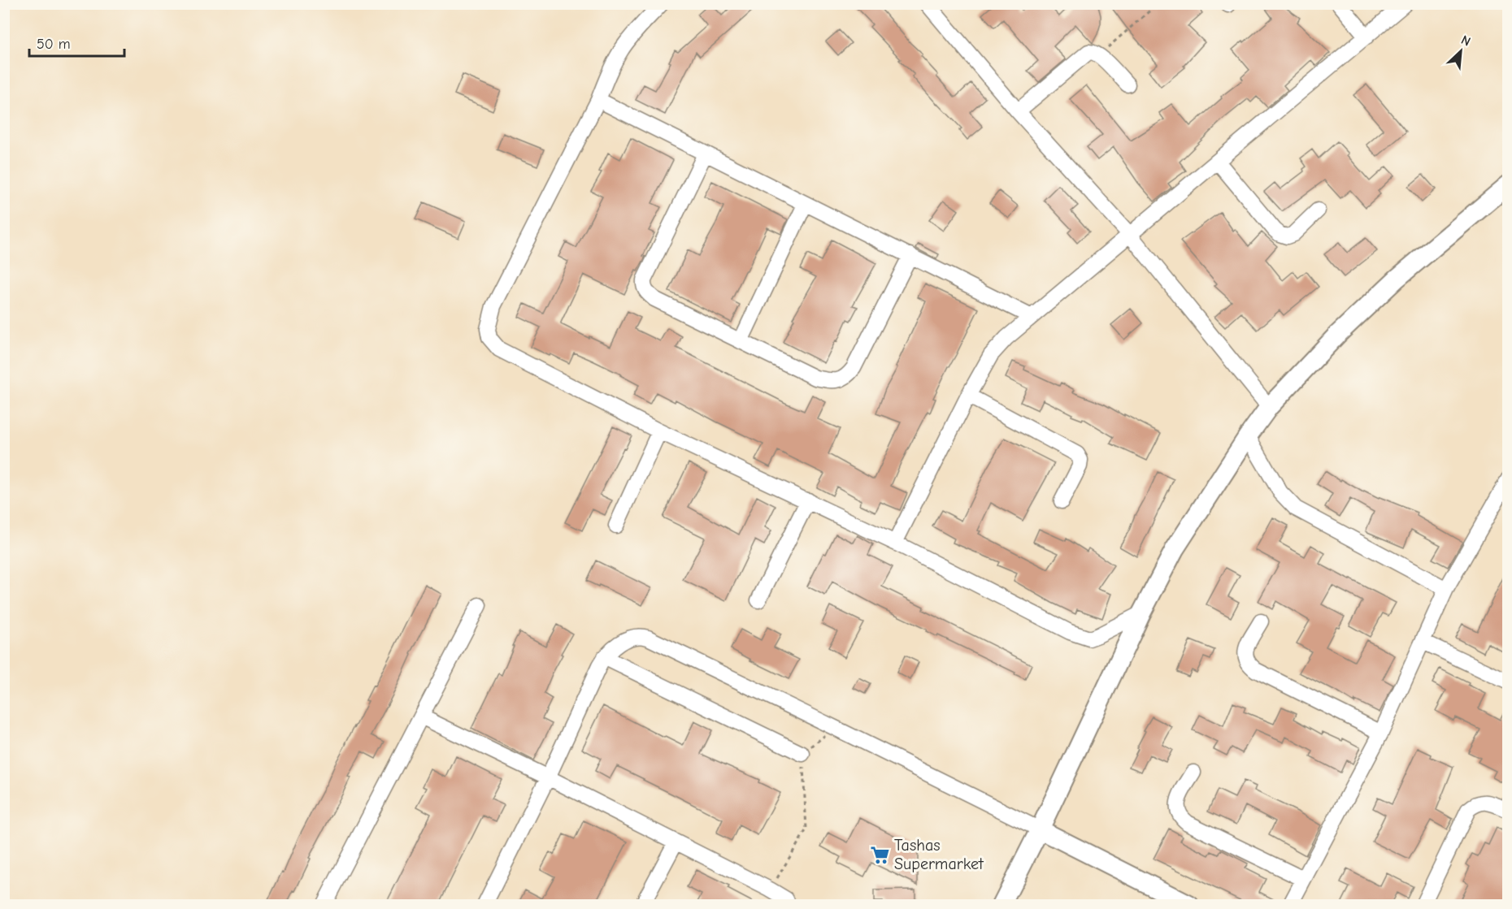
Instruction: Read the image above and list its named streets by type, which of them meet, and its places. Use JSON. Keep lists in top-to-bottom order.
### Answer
{
  "places": {
    "supermarket": ["Tashas Supermarket"]
  },
  "scale_bar": "50 m",
  "north": "top right"
}
